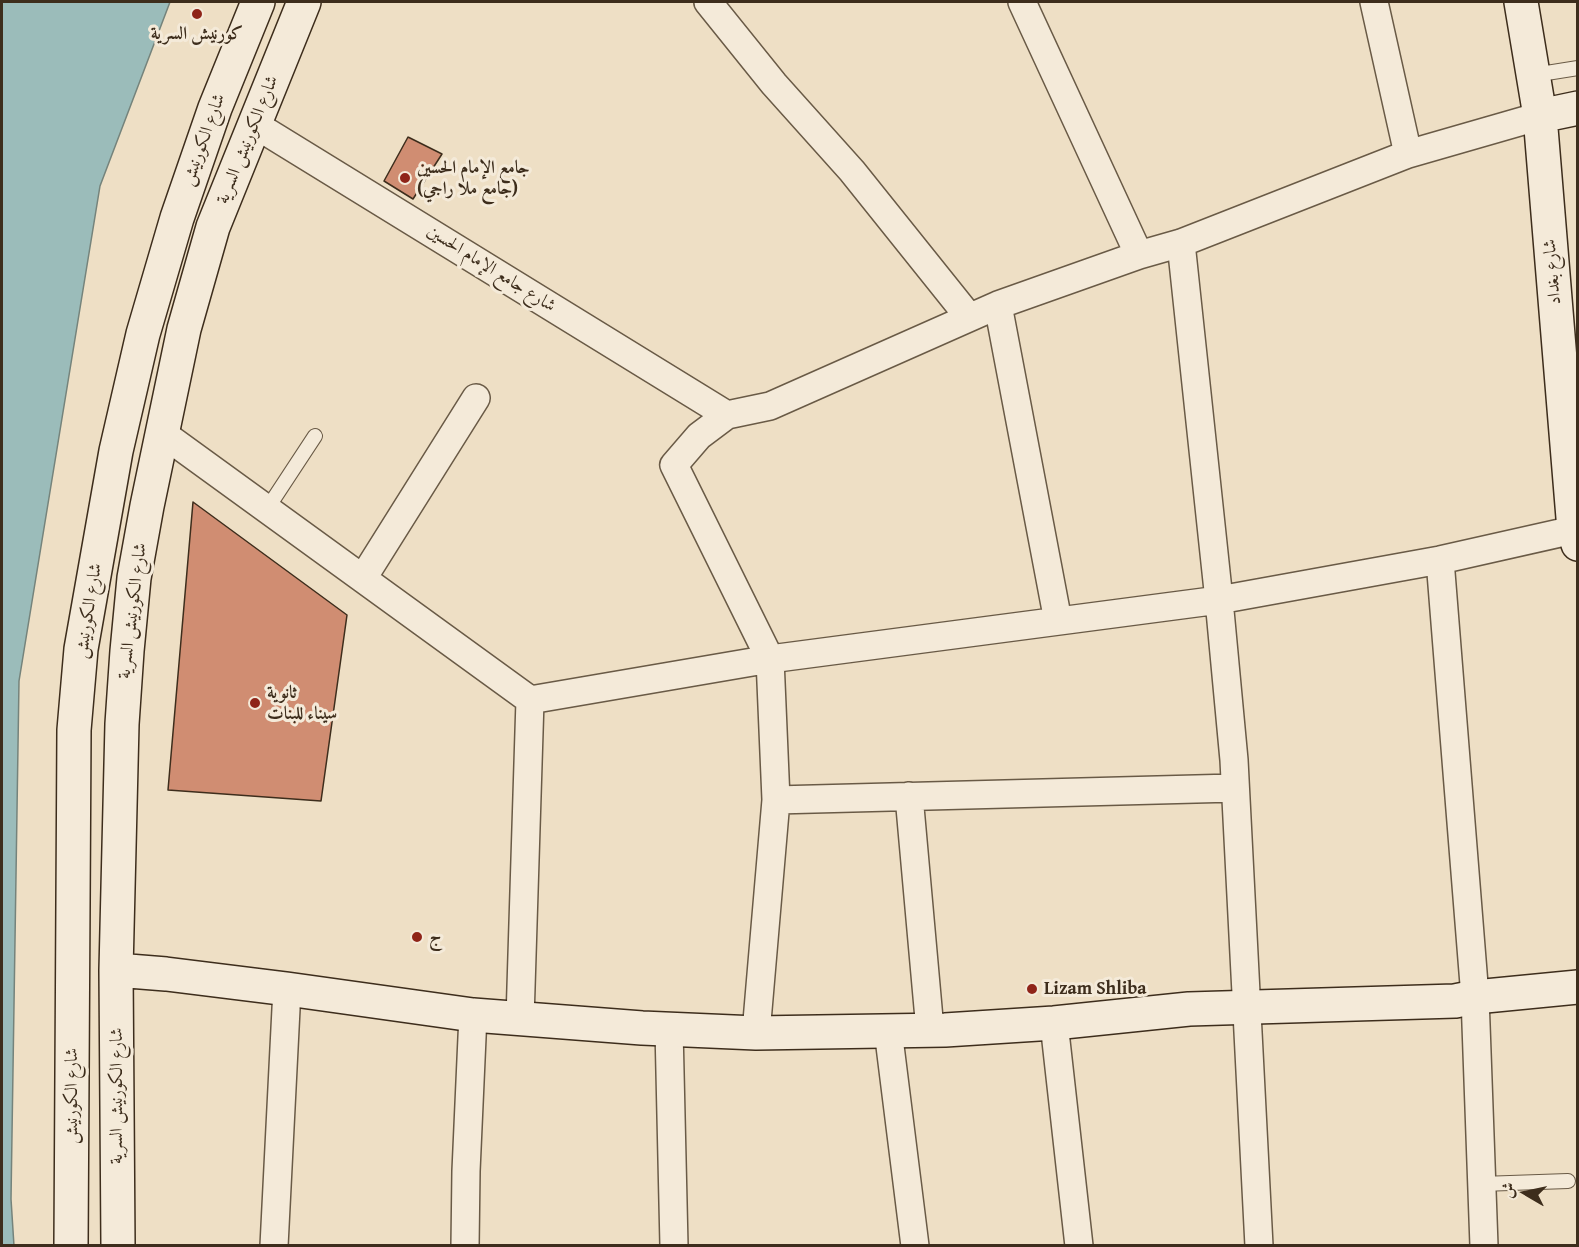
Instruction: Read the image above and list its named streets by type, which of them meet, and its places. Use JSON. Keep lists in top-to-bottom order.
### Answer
{
  "streets": {
    "main road": ["شارع الكورنيش", "شارع الكورنيش السرية", "شارع بغداد"],
    "street": ["شارع جامع الإمام الحسين"]
  },
  "crossings": [
    ["شارع الكورنيش السرية", "شارع جامع الإمام الحسين"]
  ],
  "places": [
    "كورنيش السرية",
    "جامع الإمام الحسين (جامع ملا راجي)",
    "ثانوية سيناء للبنات",
    "ج",
    "Lizam Shliba"
  ],
  "north": "left"
}
